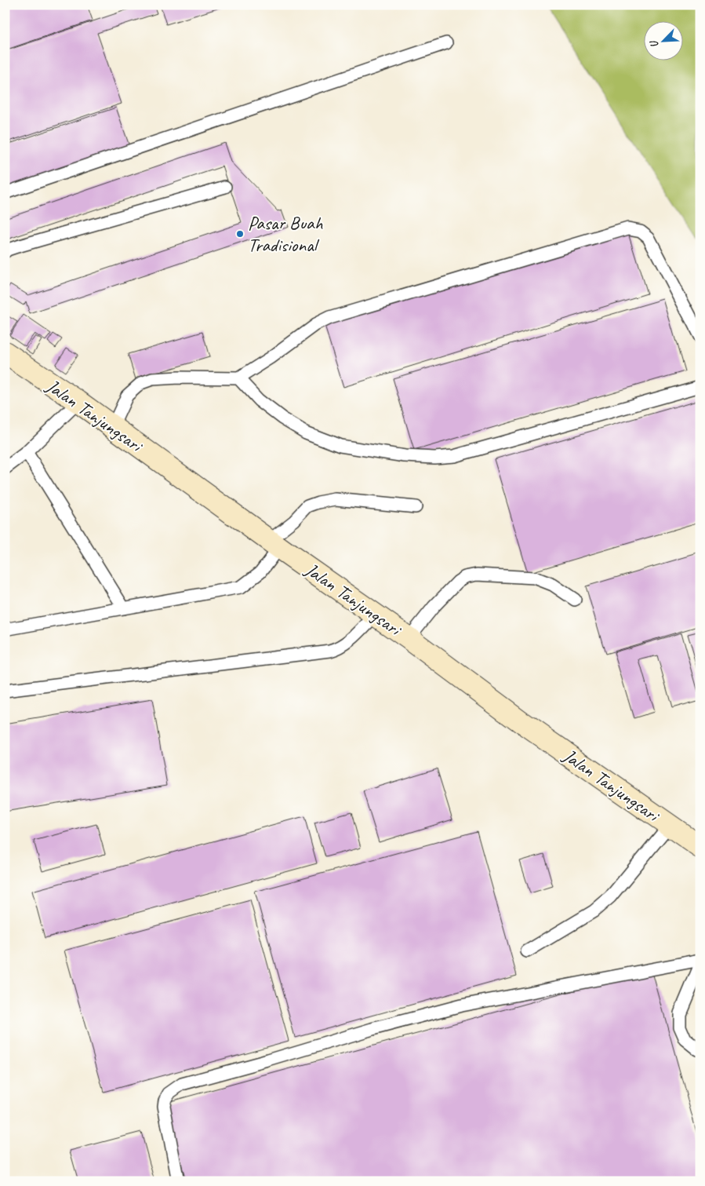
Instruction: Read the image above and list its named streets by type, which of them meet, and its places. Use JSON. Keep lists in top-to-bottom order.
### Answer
{
  "streets": {
    "main road": ["Jalan Tanjungsari"]
  },
  "places": ["Pasar Buah Tradisional"],
  "north": "bottom left"
}
